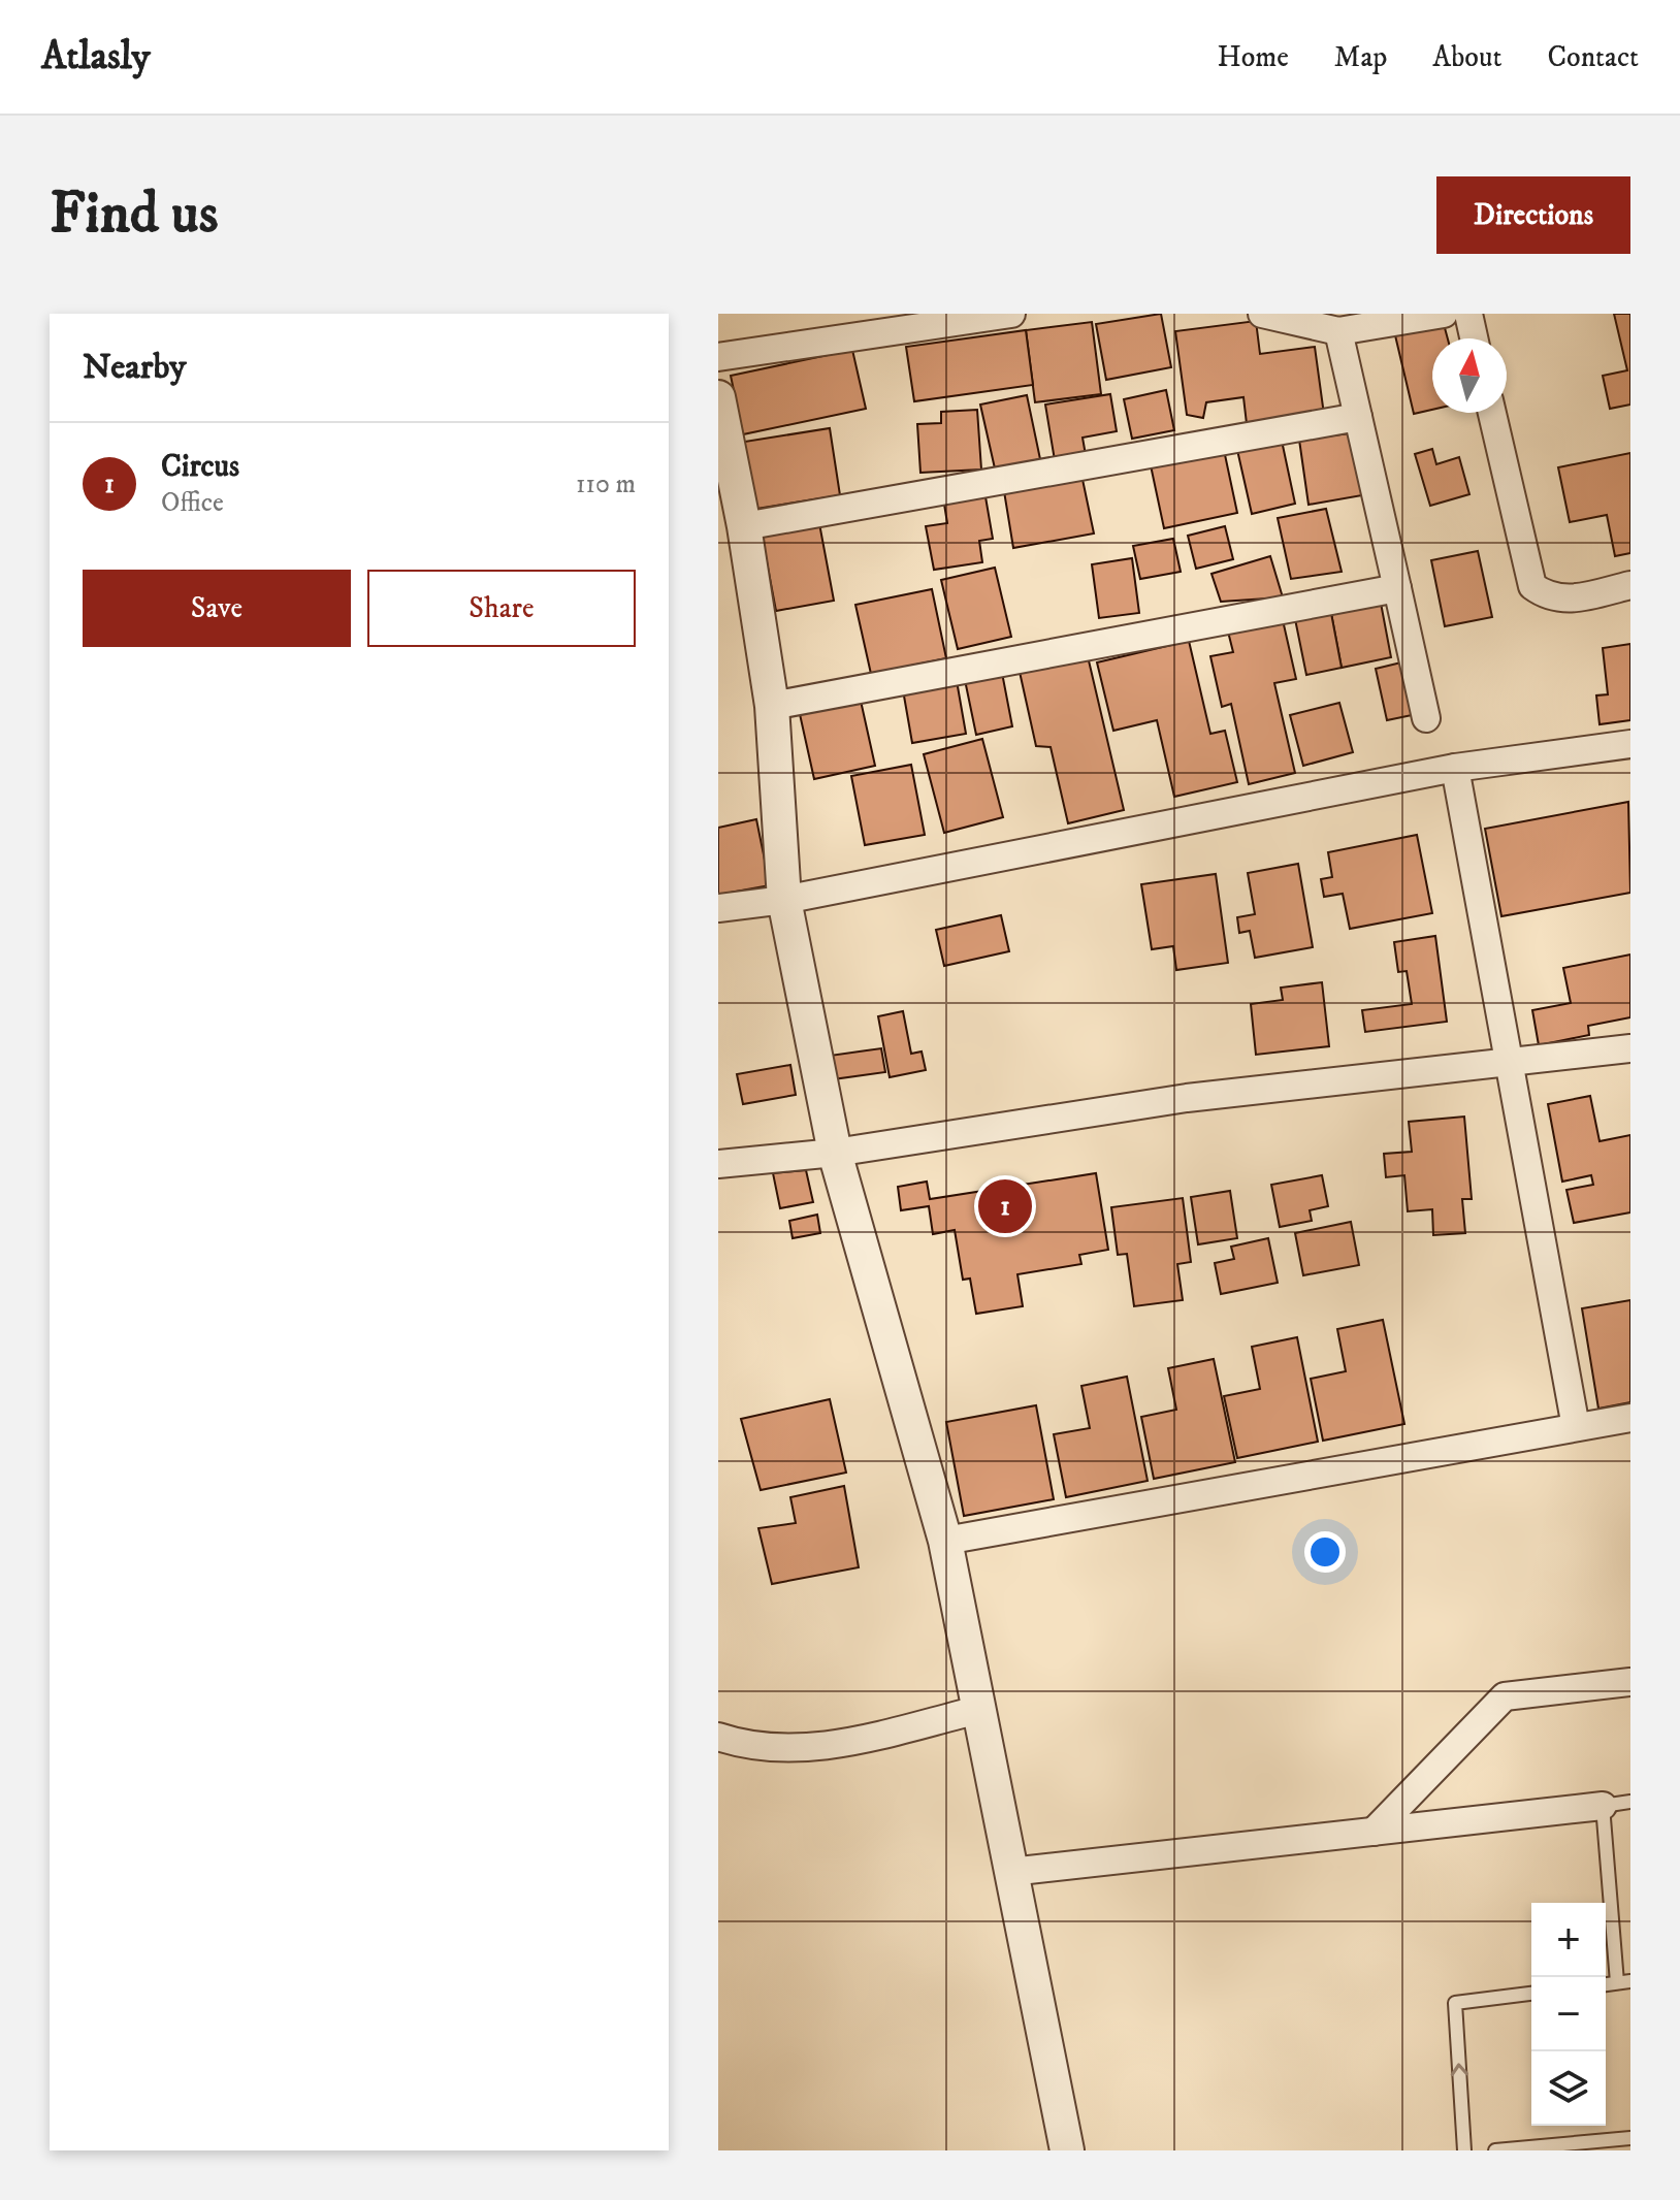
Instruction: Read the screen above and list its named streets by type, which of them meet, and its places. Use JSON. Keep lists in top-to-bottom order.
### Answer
{
  "north": "top",
  "page": {
    "header": "Atlasly",
    "nav": [
      "Home",
      "Map",
      "About",
      "Contact"
    ],
    "buttons": [
      "Directions",
      ["Save", "Share"]
    ],
    "title": "Find us",
    "heading": "Nearby",
    "list": [
      {
        "mark": "1",
        "name": "Circus",
        "note": "Office",
        "value": "110 m"
      }
    ],
    "pins": "1",
    "map_buttons": ["+", "−"]
  }
}
